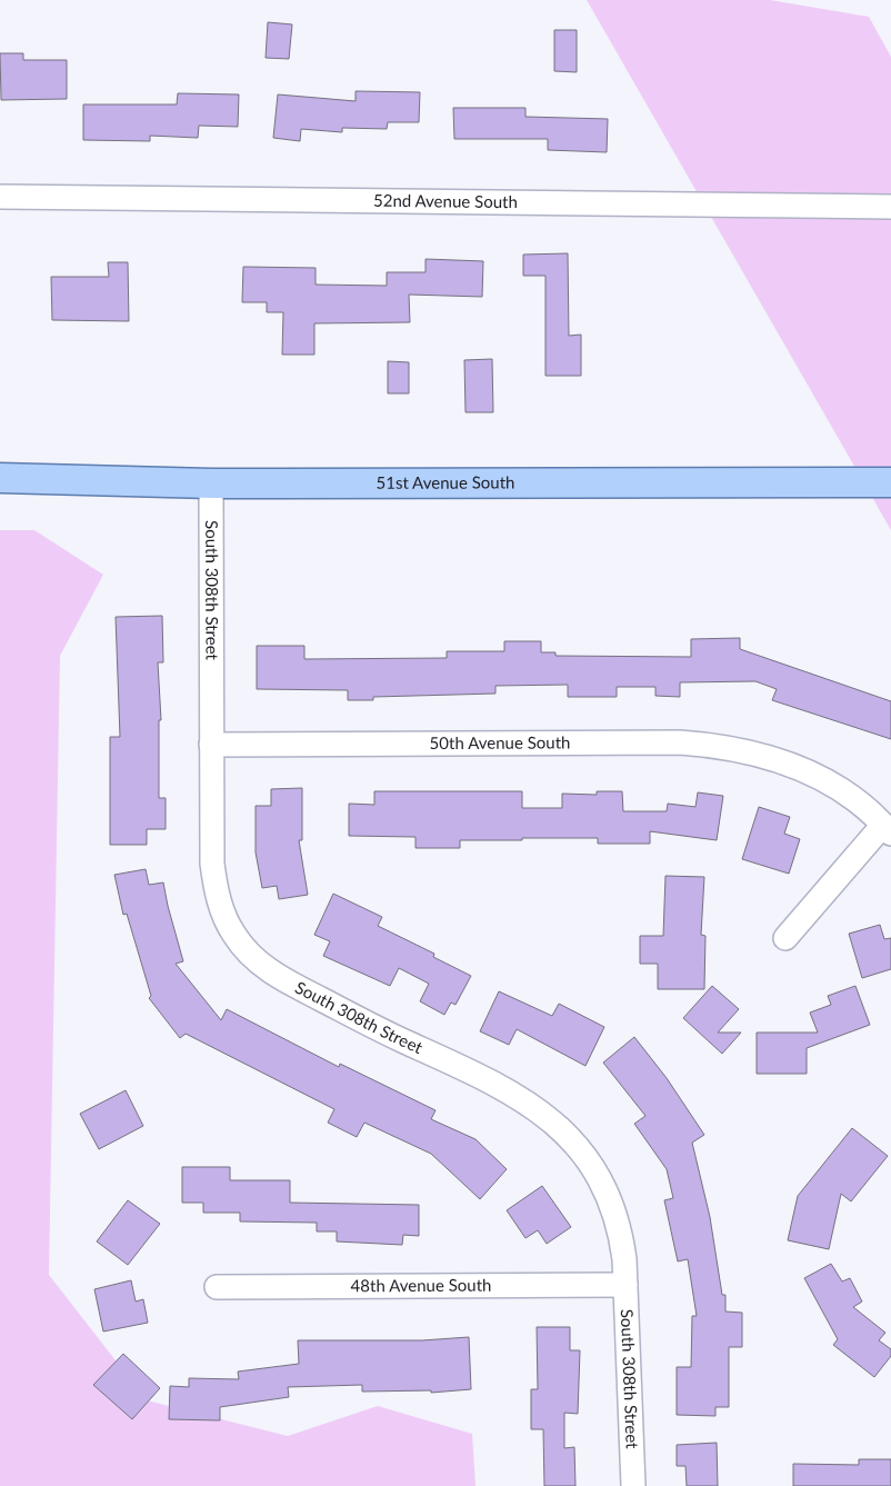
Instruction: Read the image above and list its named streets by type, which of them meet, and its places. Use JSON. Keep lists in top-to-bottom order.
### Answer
{
  "streets": {
    "main road": ["51st Avenue South"],
    "street": [
      "52nd Avenue South",
      "South 308th Street",
      "50th Avenue South",
      "48th Avenue South"
    ]
  },
  "crossings": [
    ["51st Avenue South", "South 308th Street"],
    ["South 308th Street", "50th Avenue South"],
    ["South 308th Street", "48th Avenue South"]
  ]
}
